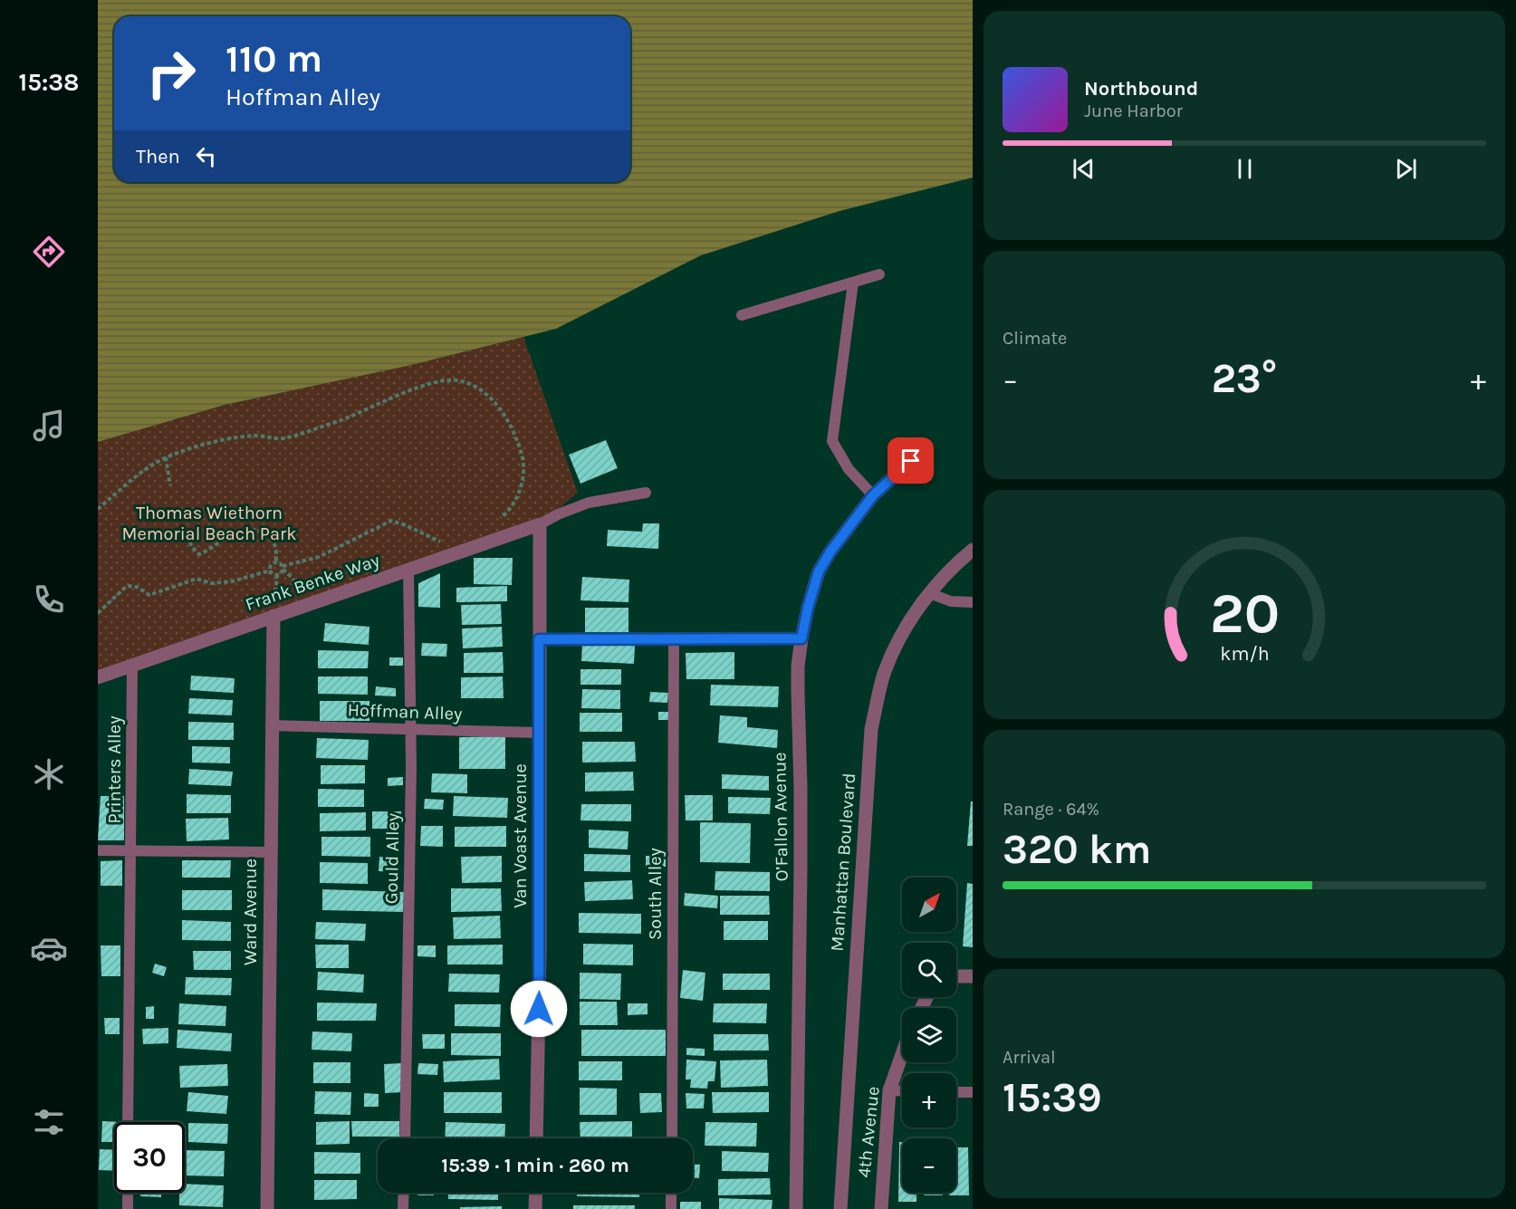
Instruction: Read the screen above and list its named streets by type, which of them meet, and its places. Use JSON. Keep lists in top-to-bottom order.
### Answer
{
  "streets": {
    "street": [
      "Frank Benke Way",
      "O’Fallon Avenue",
      "Van Voast Avenue",
      "Manhattan Boulevard",
      "Ward Avenue",
      "4th Avenue"
    ],
    "lane": [
      "Hoffman Alley",
      "Printers Alley",
      "Gould Alley",
      "South Alley"
    ]
  },
  "crossings": [
    ["Frank Benke Way", "Printers Alley"],
    ["Frank Benke Way", "Van Voast Avenue"],
    ["Frank Benke Way", "Gould Alley"],
    ["Frank Benke Way", "Ward Avenue"],
    ["Hoffman Alley", "Van Voast Avenue"],
    ["Hoffman Alley", "Gould Alley"],
    ["Hoffman Alley", "Ward Avenue"]
  ],
  "parks": ["Thomas Wiethorn Memorial Beach Park"],
  "north": "top right",
  "page": {
    "tabs": "15:38",
    "turn": ["110 m", "Hoffman Alley"],
    "song": ["Northbound", "June Harbor"],
    "then": "Then",
    "tile": [
      "Climate",
      ["Range · 64%", "320 km"],
      ["Arrival", "15:39"]
    ],
    "heat": ["−", "23°", "+"],
    "map_buttons": ["+", "−"],
    "limit": "30",
    "trip": "15:39 · 1 min · 260 m",
    "gauge": ["20", "km/h"]
  }
}
